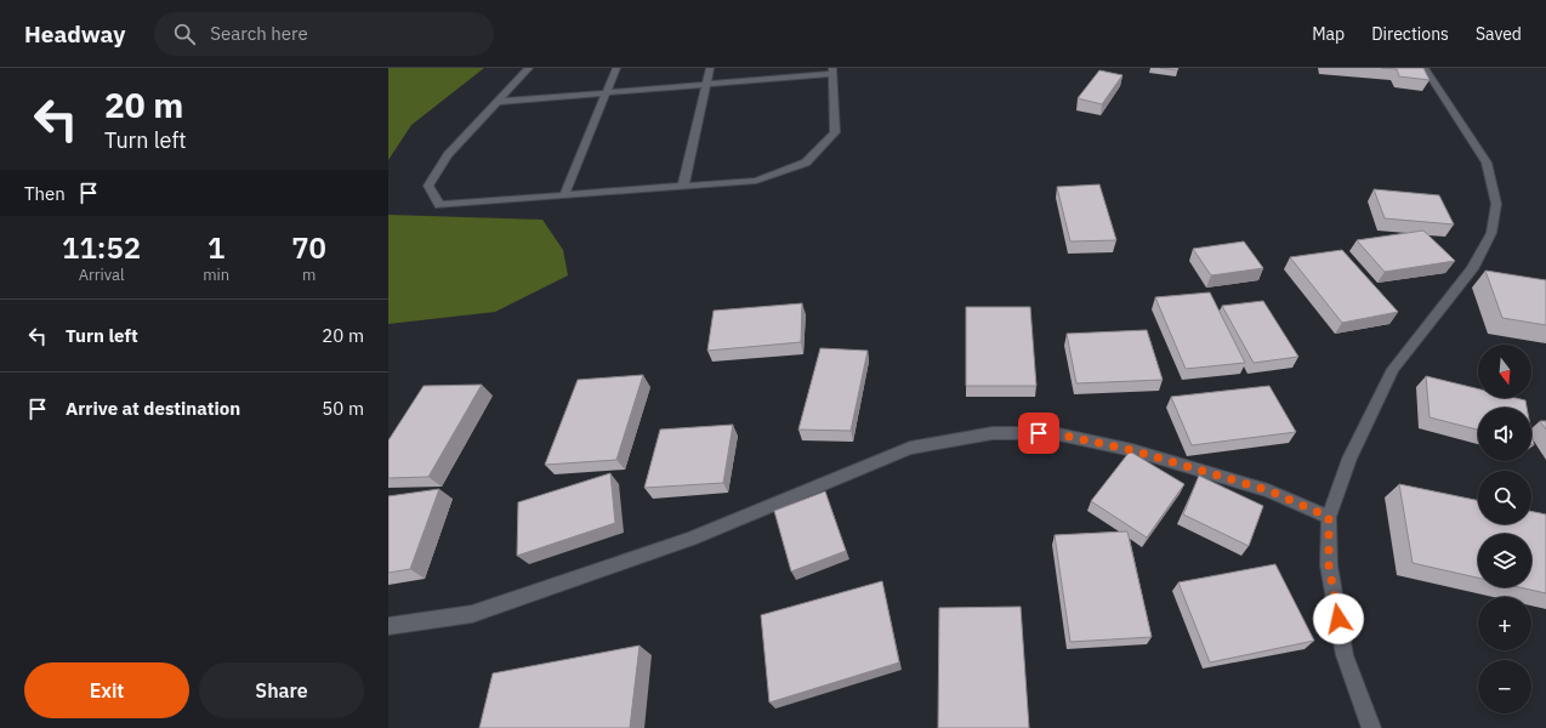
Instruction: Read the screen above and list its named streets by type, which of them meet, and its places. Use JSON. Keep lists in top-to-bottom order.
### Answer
{
  "north": "bottom",
  "page": {
    "header": "Headway",
    "search": "Search here",
    "nav": ["Map", "Directions", "Saved"],
    "turn": ["20 m", "Turn left"],
    "then": "Then",
    "eta": [
      "11:52",
      "Arrival",
      "1",
      "min",
      "70",
      "m"
    ],
    "list": [
      {
        "name": "Turn left",
        "value": "20 m"
      },
      {
        "name": "Arrive at destination",
        "value": "50 m"
      }
    ],
    "map_buttons": ["+", "−"],
    "buttons": ["Exit", "Share"]
  }
}
